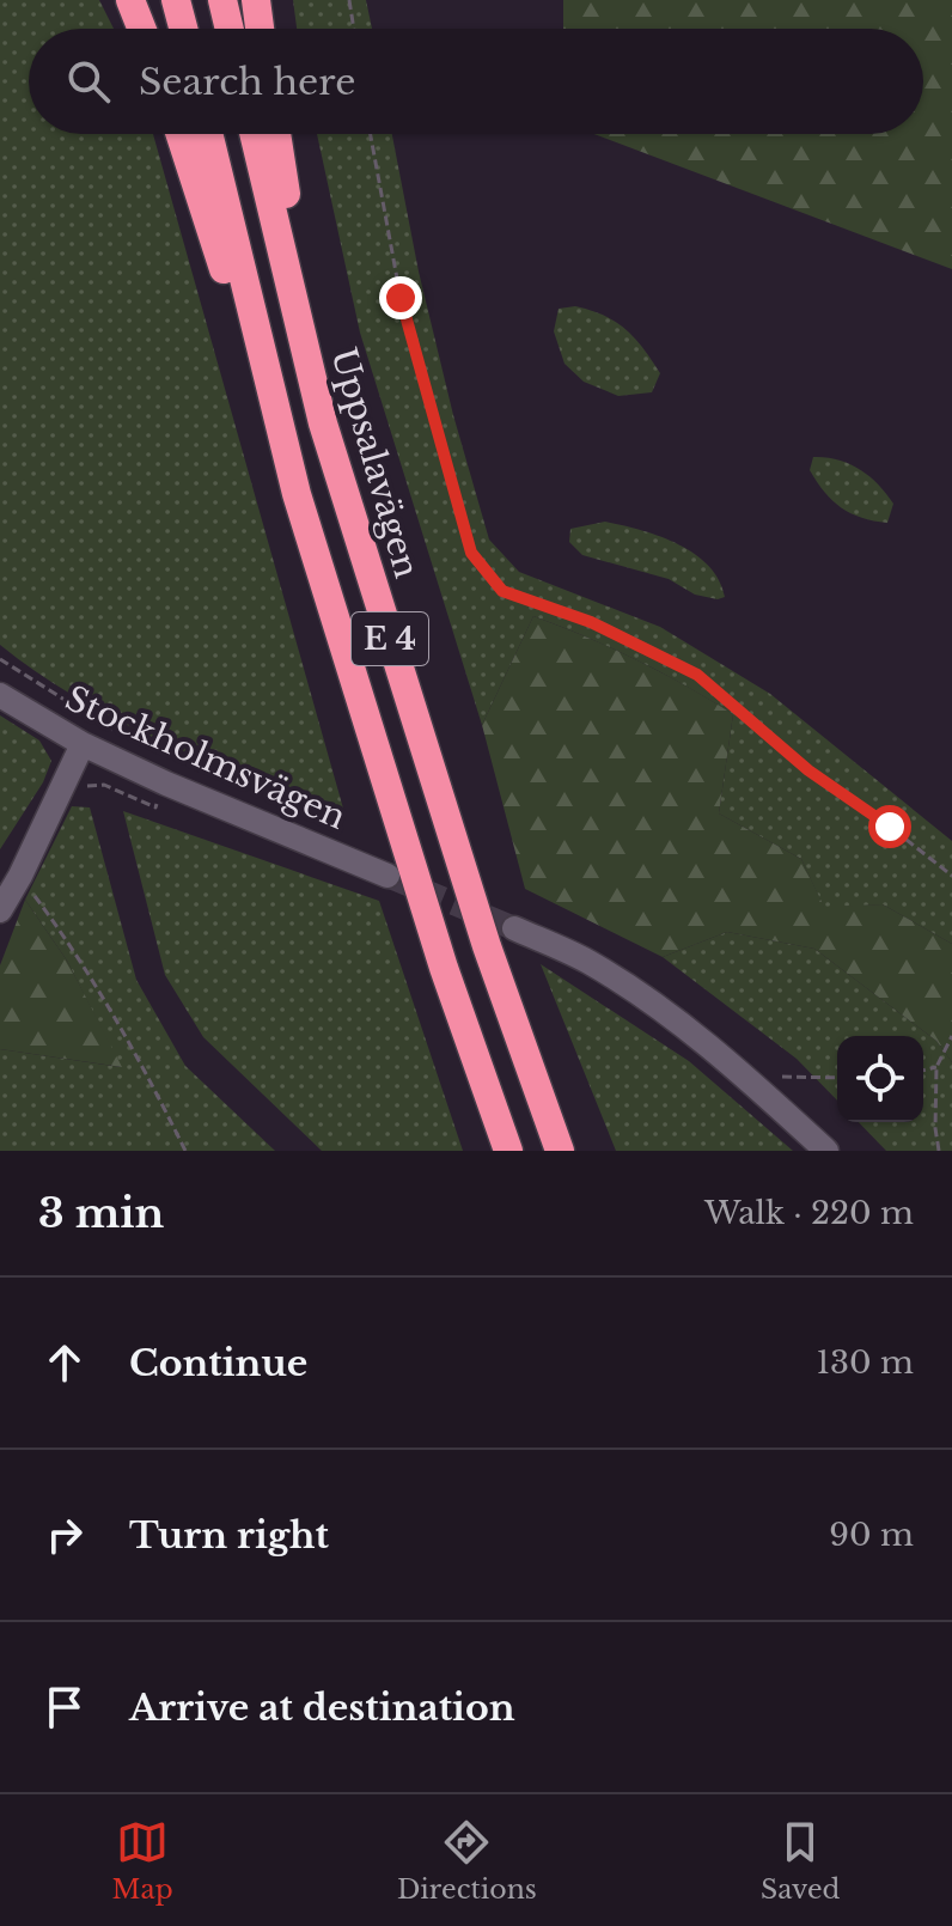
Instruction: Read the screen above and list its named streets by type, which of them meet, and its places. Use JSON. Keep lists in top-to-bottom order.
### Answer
{
  "streets": {
    "highway": ["Uppsalavägen", "E 4"],
    "street": ["Stockholmsvägen"]
  },
  "page": {
    "search": "Search here",
    "heading": ["3 min", "Walk · 220 m"],
    "list": [
      ["Continue", "130 m"],
      ["Turn right", "90 m"],
      "Arrive at destination"
    ],
    "nav": ["Map", "Directions", "Saved"]
  }
}
